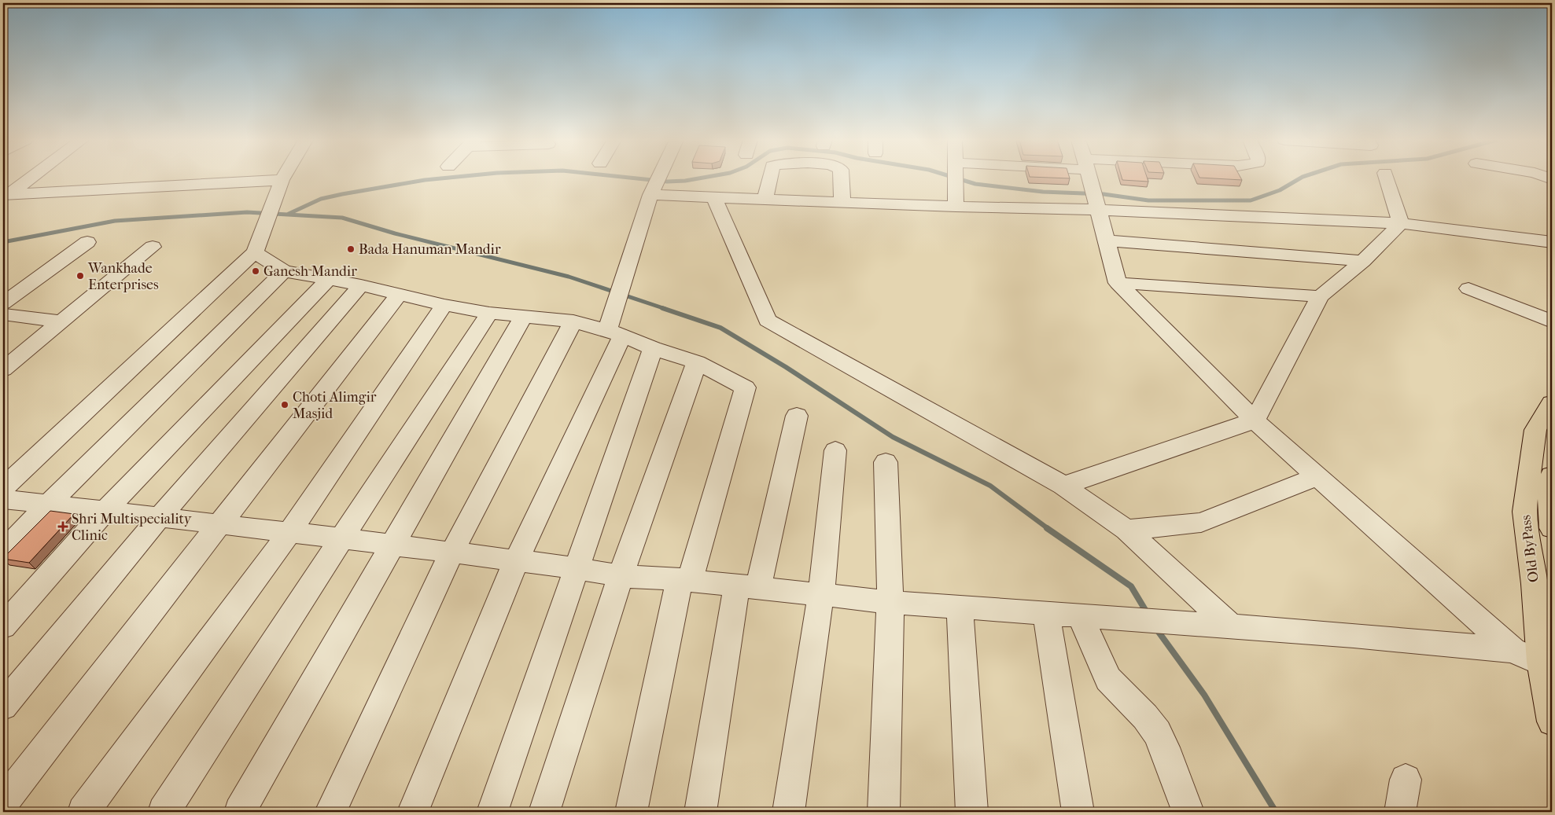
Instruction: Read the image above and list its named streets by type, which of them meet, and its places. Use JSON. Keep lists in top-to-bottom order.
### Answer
{
  "streets": {
    "main road": ["Old ByPass"]
  },
  "places": {
    "other": [
      "Bada Hanuman Mandir",
      "Ganesh Mandir",
      "Wankhade Enterprises",
      "Choti Alimgir Masjid"
    ],
    "health": ["Shri Multispeciality Clinic"]
  }
}
